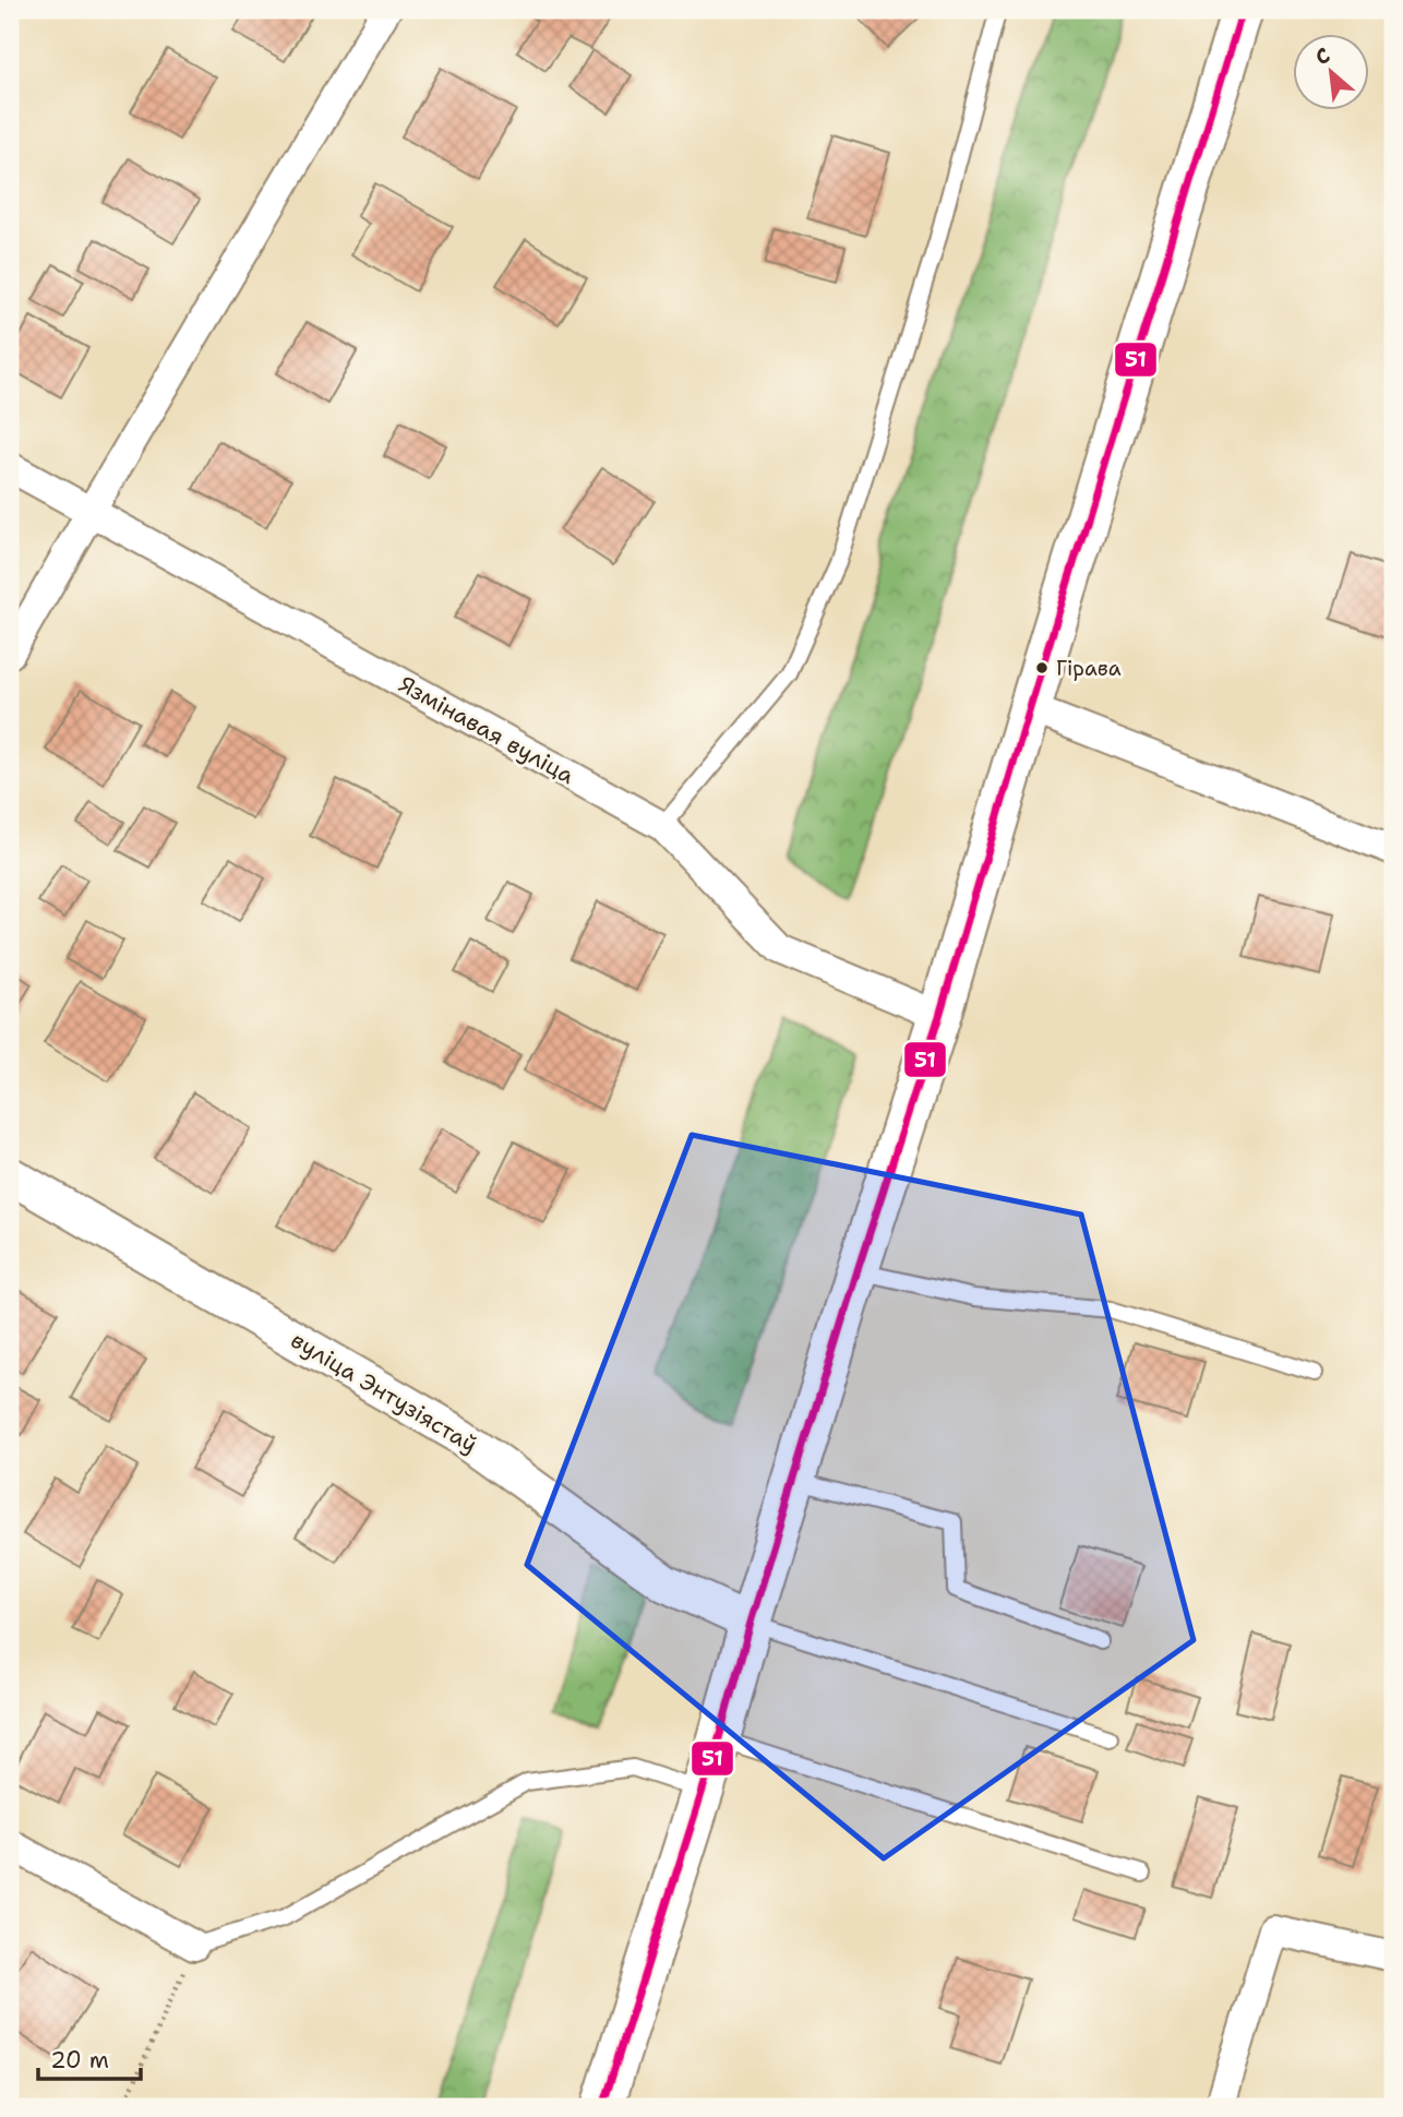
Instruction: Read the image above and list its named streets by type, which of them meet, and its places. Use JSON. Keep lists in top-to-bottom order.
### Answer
{
  "streets": {
    "street": ["Язмінавая вуліца", "вуліца Энтузіястаў"]
  },
  "places": ["Гірава"],
  "lines": ["transit line 51"],
  "scale_bar": "20 m",
  "north": "top left"
}
